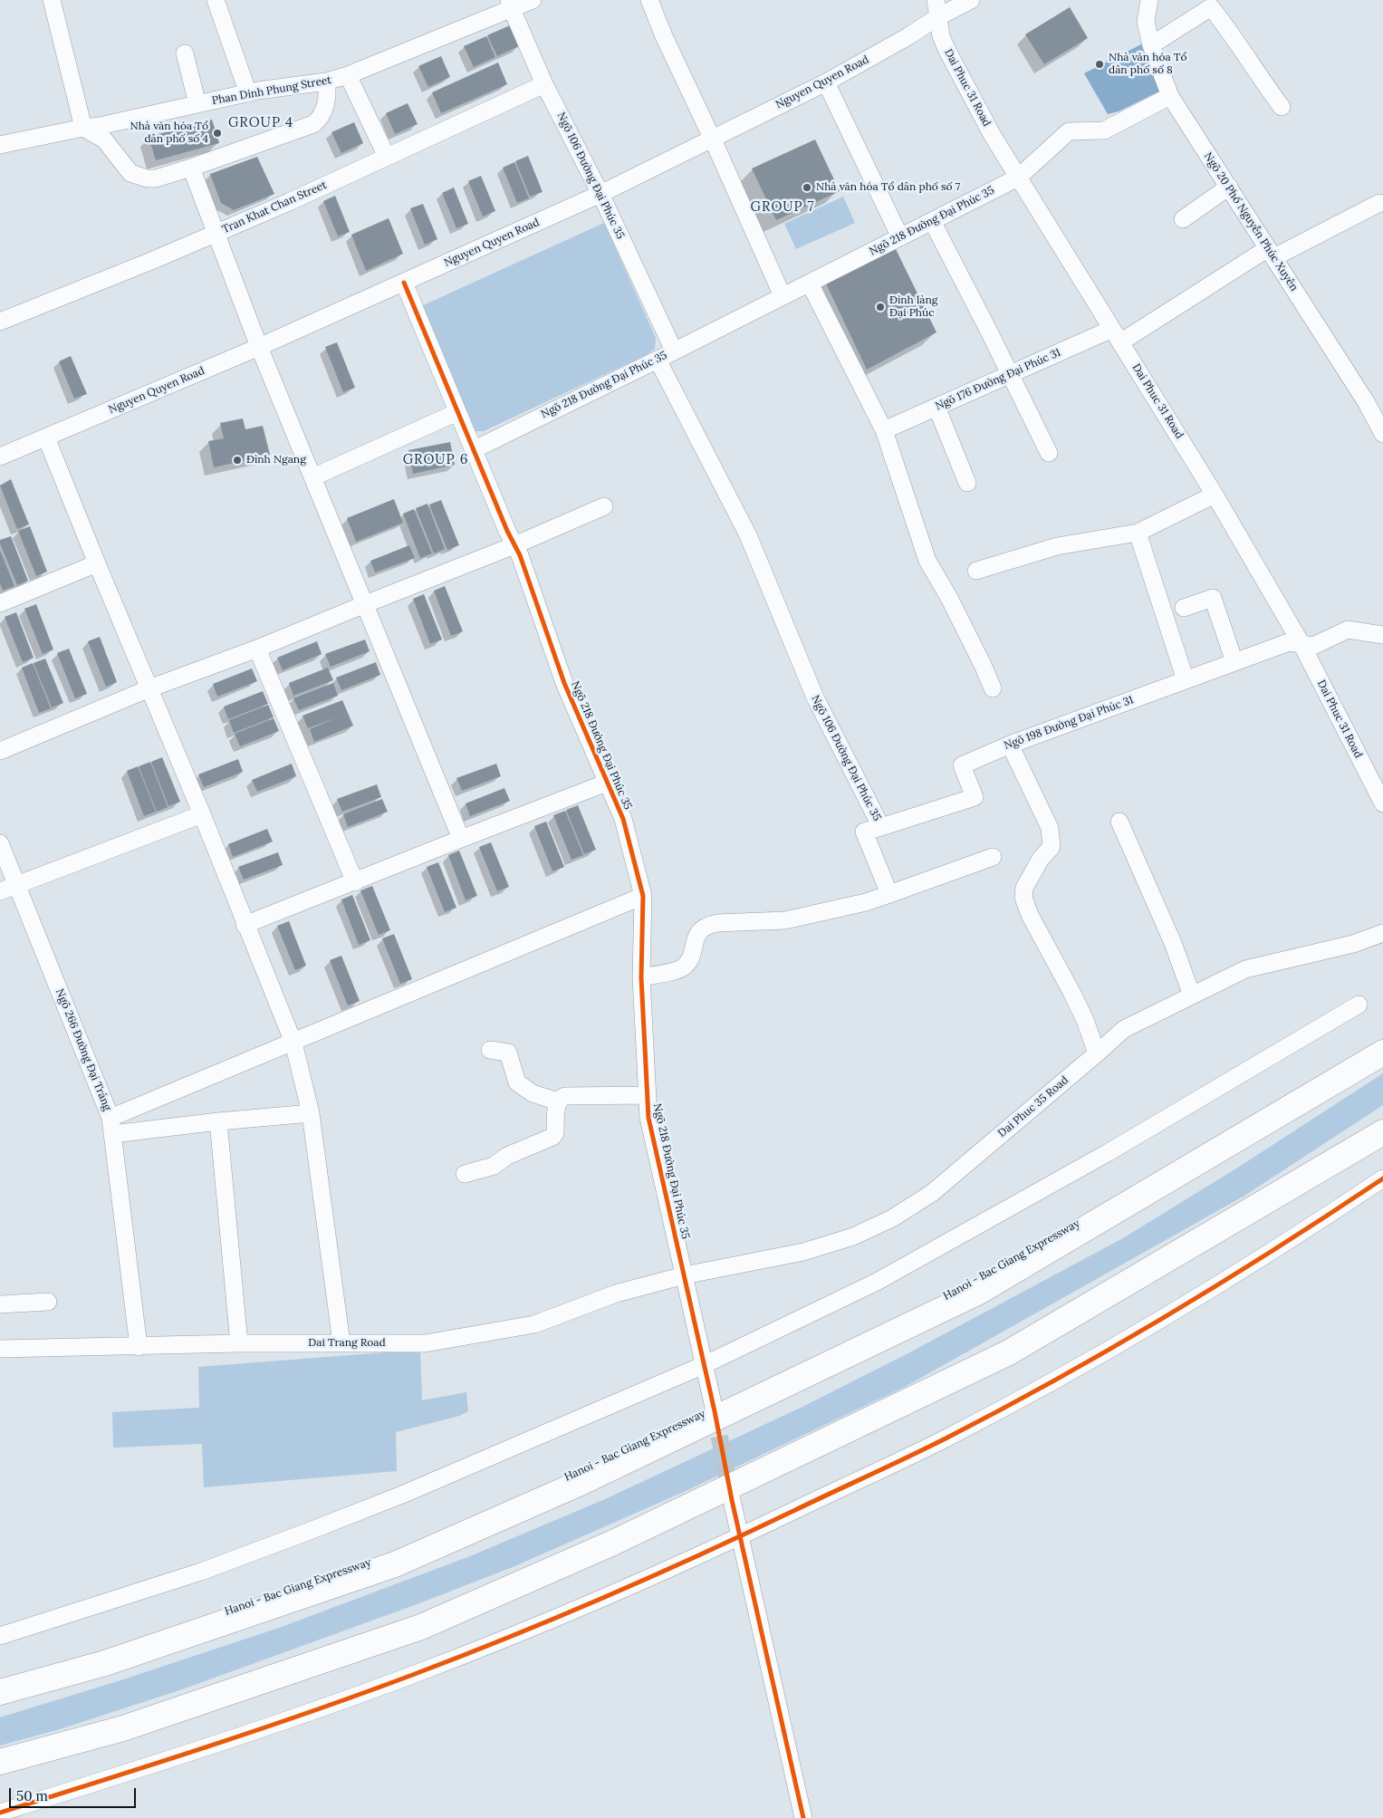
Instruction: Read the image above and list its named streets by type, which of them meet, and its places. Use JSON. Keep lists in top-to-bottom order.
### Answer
{
  "streets": {
    "highway": ["Hanoi - Bac Giang Expressway"],
    "street": [
      "Nguyen Quyen Road",
      "Dai Phuc 31 Road",
      "Phan Dinh Phung Street",
      "Ngõ 106 Đường Đại Phúc 35",
      "Tran Khat Chan Street",
      "Ngõ 218 Đường Đại Phúc 35",
      "Ngõ 20 Phố Nguyễn Phúc Xuyên",
      "Ngõ 176 Đường Đại Phúc 31",
      "Ngõ 198 Đường Đại Phúc 31",
      "Ngõ 266 Đường Đại Tráng",
      "Dai Phuc 35 Road",
      "Dai Trang Road"
    ]
  },
  "crossings": [
    ["Nguyen Quyen Road", "Dai Phuc 31 Road"],
    ["Nguyen Quyen Road", "Ngõ 106 Đường Đại Phúc 35"],
    ["Dai Phuc 31 Road", "Ngõ 218 Đường Đại Phúc 35"],
    ["Dai Phuc 31 Road", "Ngõ 176 Đường Đại Phúc 31"],
    ["Dai Phuc 31 Road", "Ngõ 198 Đường Đại Phúc 31"],
    ["Phan Dinh Phung Street", "Ngõ 106 Đường Đại Phúc 35"],
    ["Ngõ 106 Đường Đại Phúc 35", "Tran Khat Chan Street"],
    ["Ngõ 106 Đường Đại Phúc 35", "Ngõ 218 Đường Đại Phúc 35"],
    ["Ngõ 106 Đường Đại Phúc 35", "Ngõ 198 Đường Đại Phúc 31"],
    ["Ngõ 218 Đường Đại Phúc 35", "Ngõ 20 Phố Nguyễn Phúc Xuyên"],
    ["Ngõ 218 Đường Đại Phúc 35", "Dai Phuc 35 Road"],
    ["Ngõ 218 Đường Đại Phúc 35", "Dai Trang Road"],
    ["Ngõ 20 Phố Nguyễn Phúc Xuyên", "Ngõ 176 Đường Đại Phúc 31"],
    ["Ngõ 266 Đường Đại Tráng", "Dai Trang Road"],
    ["Dai Phuc 35 Road", "Dai Trang Road"]
  ],
  "districts": ["GROUP 4", "GROUP 7", "GROUP 6"],
  "places": [
    "Nhà văn hóa Tổ dân phố số 8",
    "Nhà văn hóa Tổ dân phố số 4",
    "Nhà văn hóa Tổ dân phố số 7",
    "Đình làng Đại Phúc",
    "Đình Ngang"
  ],
  "scale_bar": "50 m"
}
